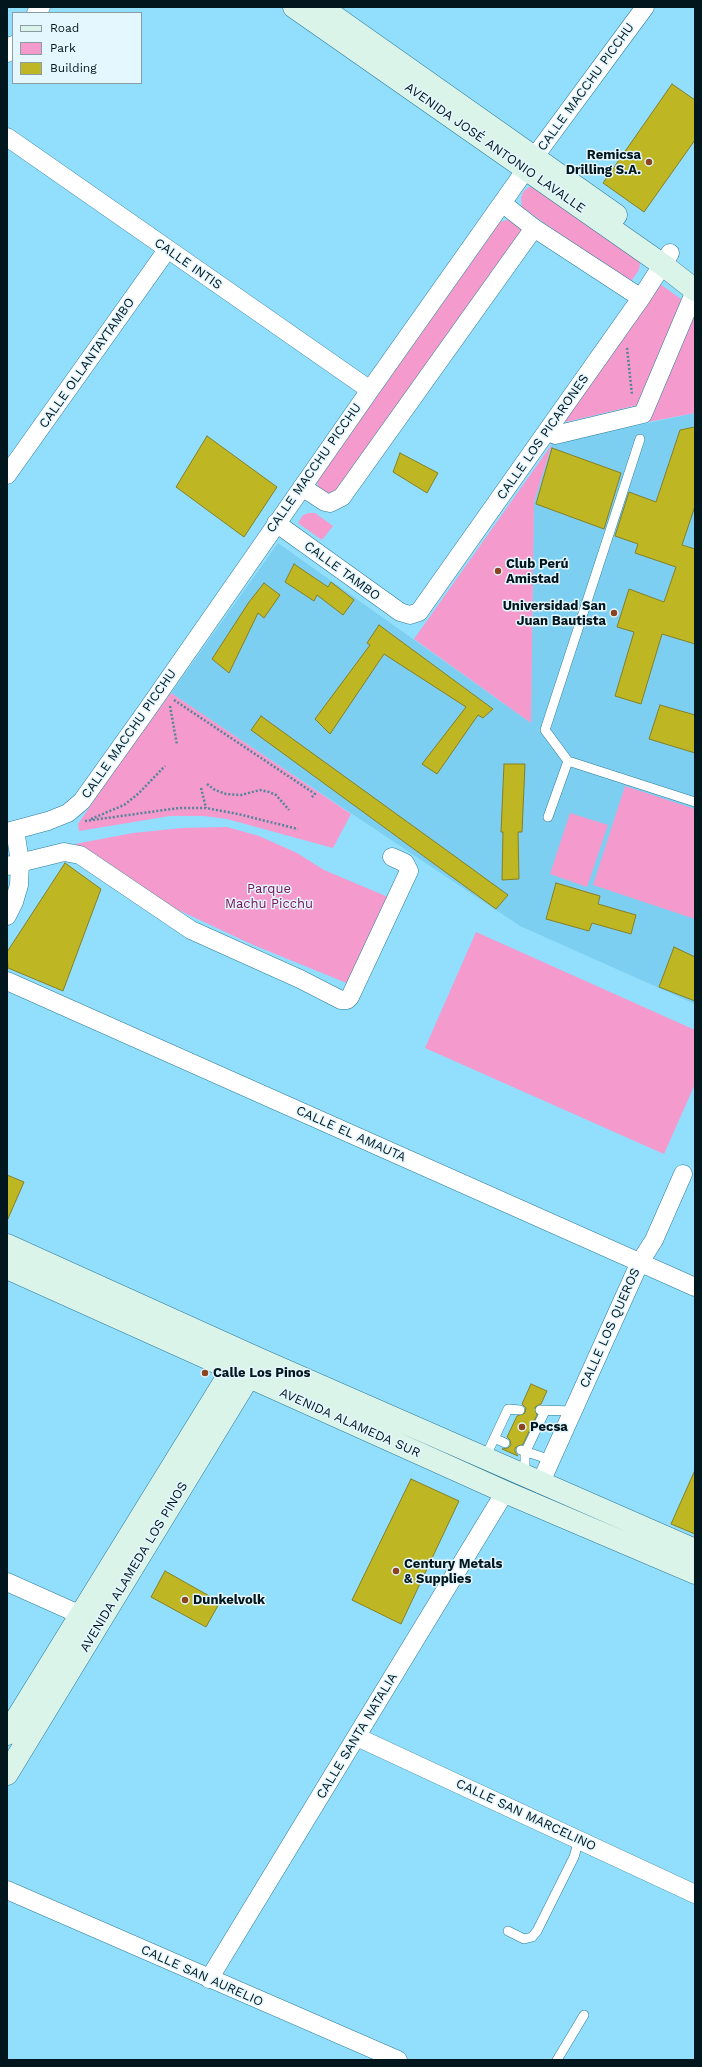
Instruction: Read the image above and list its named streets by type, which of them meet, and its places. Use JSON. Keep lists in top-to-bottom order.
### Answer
{
  "streets": {
    "main road": ["AVENIDA JOSÉ ANTONIO LAVALLE", "AVENIDA ALAMEDA SUR", "AVENIDA ALAMEDA LOS PINOS"],
    "street": [
      "CALLE MACCHU PICCHU",
      "CALLE INTIS",
      "CALLE OLLANTAYTAMBO",
      "CALLE LOS PICARONES",
      "CALLE TAMBO",
      "CALLE EL AMAUTA",
      "CALLE LOS QUEROS",
      "CALLE SANTA NATALIA",
      "CALLE SAN MARCELINO",
      "CALLE SAN AURELIO"
    ]
  },
  "crossings": [
    ["CALLE MACCHU PICCHU", "AVENIDA JOSÉ ANTONIO LAVALLE"],
    ["CALLE MACCHU PICCHU", "CALLE INTIS"],
    ["CALLE MACCHU PICCHU", "CALLE TAMBO"],
    ["AVENIDA JOSÉ ANTONIO LAVALLE", "CALLE LOS PICARONES"],
    ["CALLE INTIS", "CALLE OLLANTAYTAMBO"],
    ["CALLE LOS PICARONES", "CALLE TAMBO"],
    ["CALLE EL AMAUTA", "CALLE LOS QUEROS"],
    ["CALLE LOS QUEROS", "AVENIDA ALAMEDA SUR"],
    ["AVENIDA ALAMEDA SUR", "AVENIDA ALAMEDA LOS PINOS"],
    ["AVENIDA ALAMEDA SUR", "CALLE SANTA NATALIA"],
    ["CALLE SANTA NATALIA", "CALLE SAN MARCELINO"],
    ["CALLE SANTA NATALIA", "CALLE SAN AURELIO"]
  ],
  "parks": ["Parque Machu Picchu"],
  "places": [
    "Remicsa Drilling S.A.",
    "Club Perú Amistad",
    "Universidad San Juan Bautista",
    "Calle Los Pinos",
    "Pecsa",
    "Century Metals & Supplies",
    "Dunkelvolk"
  ],
  "legend": ["Road", "Park", "Building"]
}
